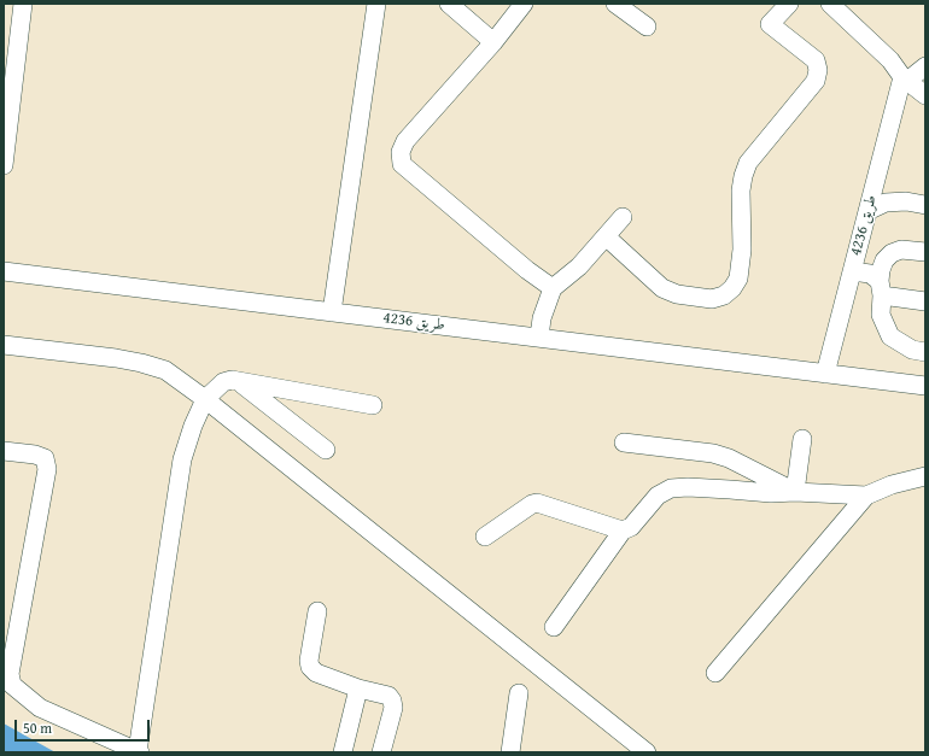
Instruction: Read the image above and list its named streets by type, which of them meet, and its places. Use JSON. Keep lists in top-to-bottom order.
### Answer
{
  "streets": {
    "street": ["طريق 4236"]
  },
  "scale_bar": "50 m"
}
